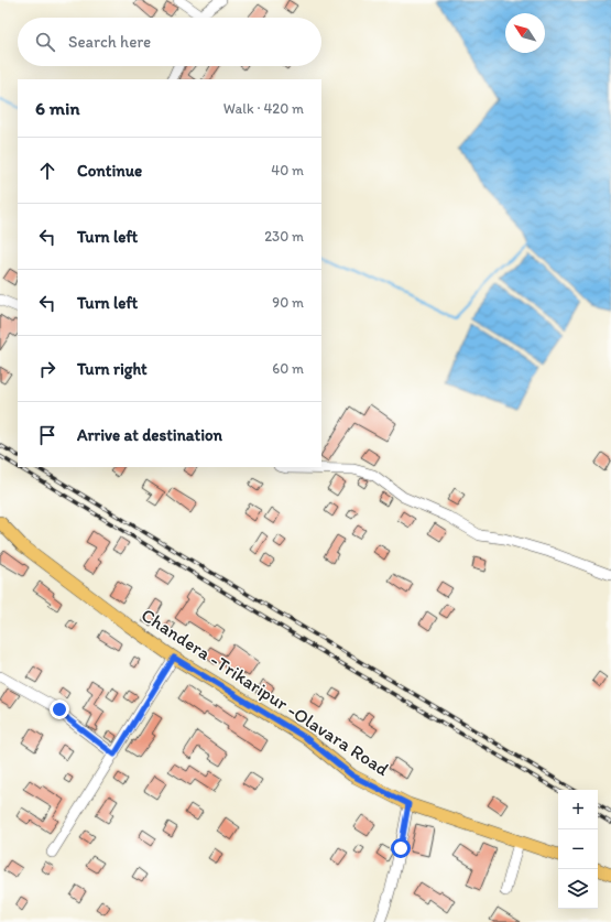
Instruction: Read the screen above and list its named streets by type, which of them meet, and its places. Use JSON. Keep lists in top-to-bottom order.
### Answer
{
  "streets": {
    "main road": ["Chandera -Trikaripur -Olavara Road"]
  },
  "north": "top left",
  "page": {
    "search": "Search here",
    "heading": ["6 min", "Walk · 420 m"],
    "list": [
      ["Continue", "40 m"],
      ["Turn left", "230 m"],
      ["Turn left", "90 m"],
      ["Turn right", "60 m"],
      "Arrive at destination"
    ],
    "map_buttons": ["+", "−"]
  }
}
